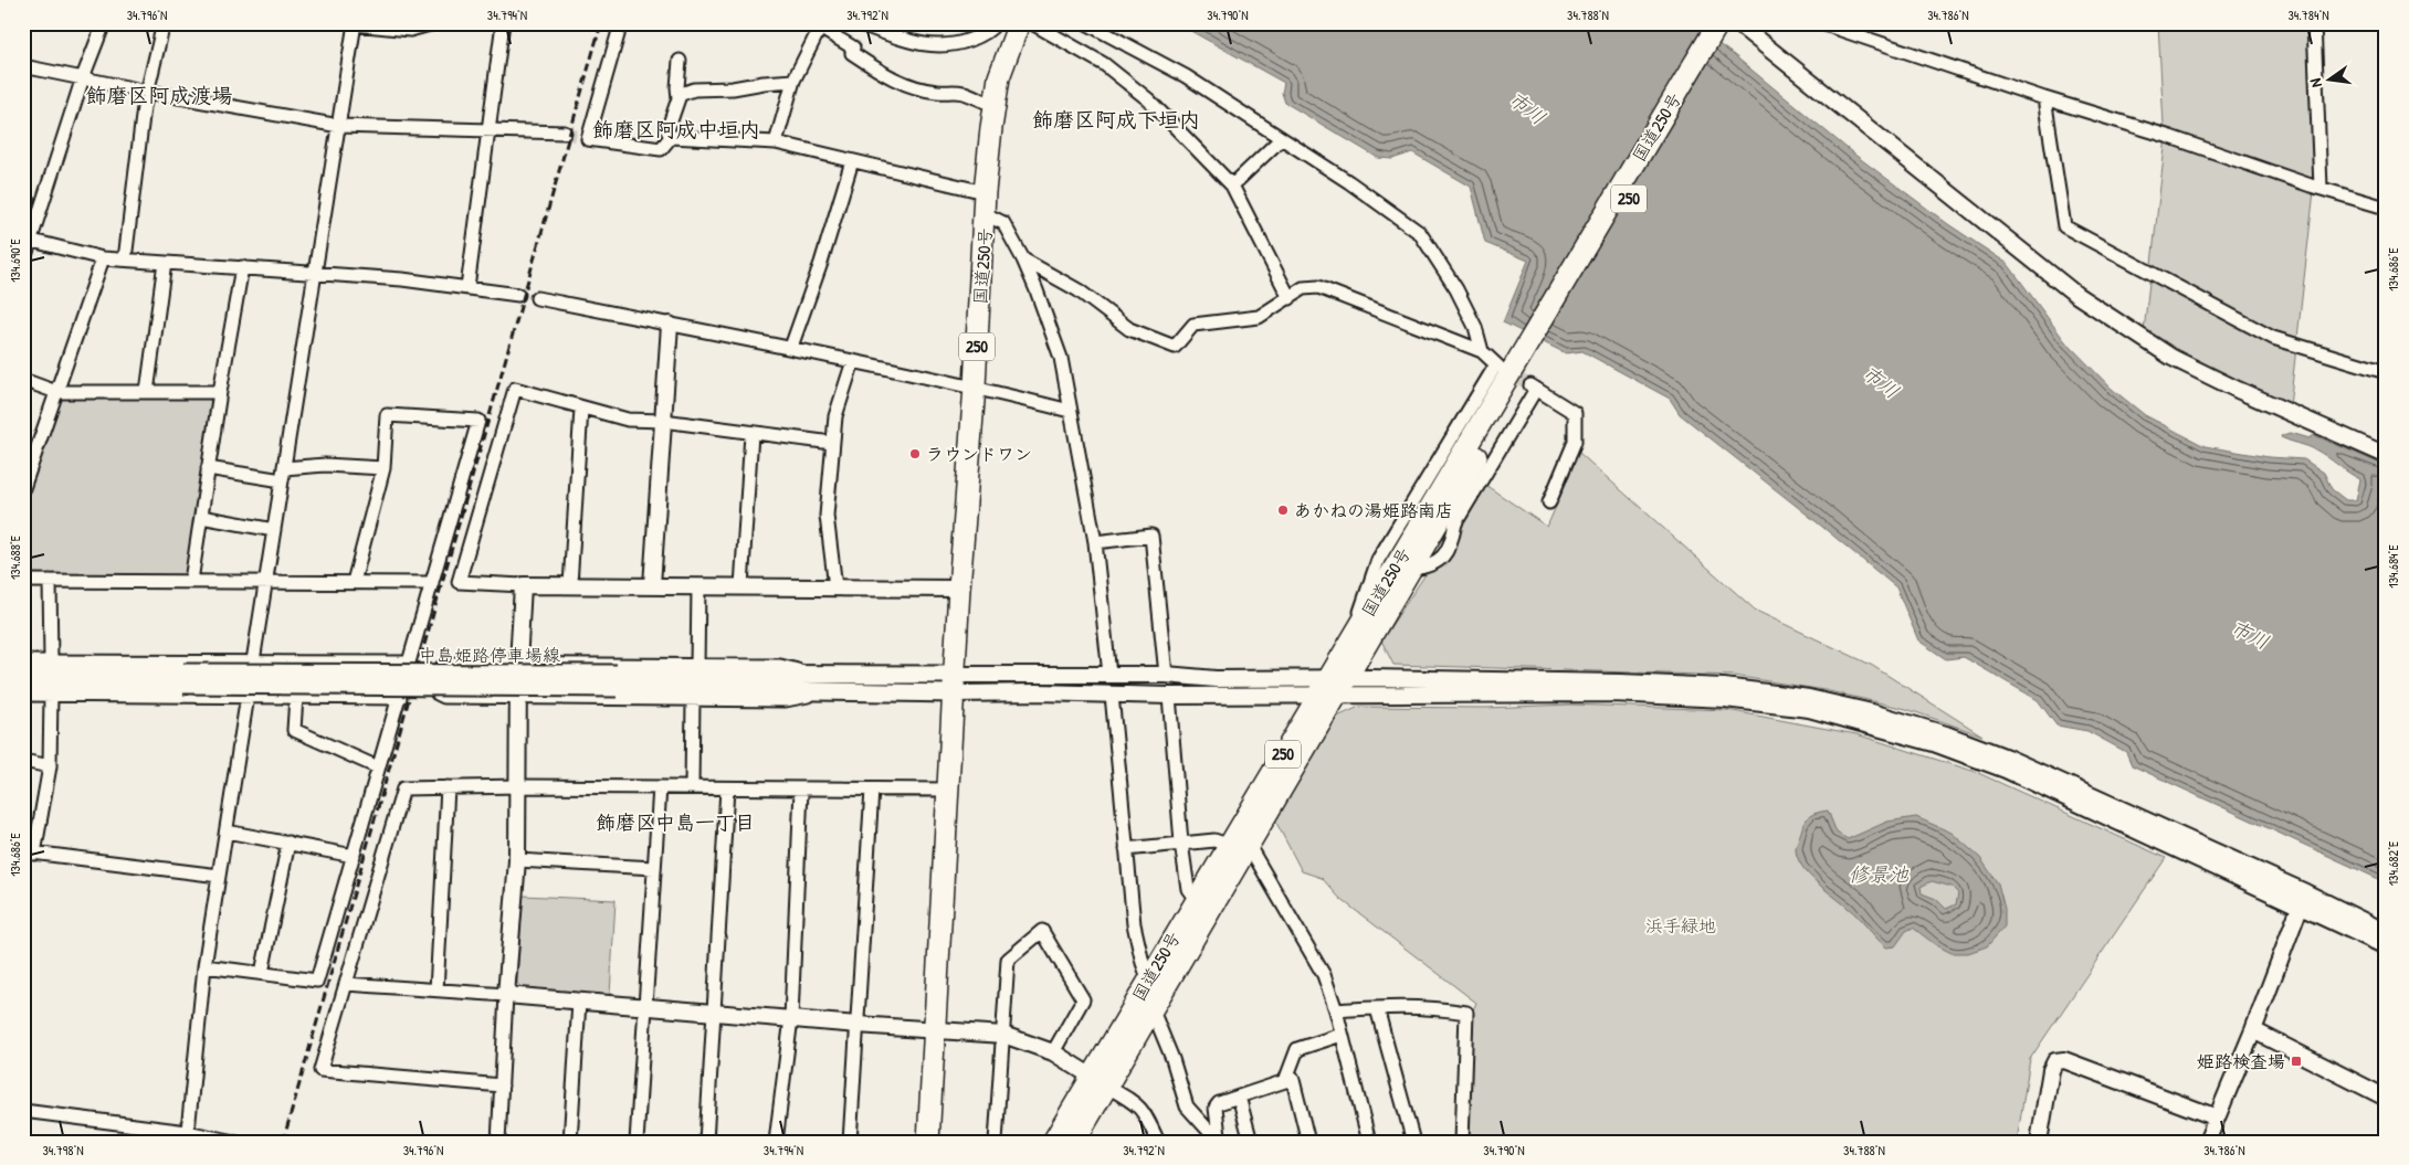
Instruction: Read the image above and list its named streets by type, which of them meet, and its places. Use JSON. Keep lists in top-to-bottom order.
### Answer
{
  "streets": {
    "highway": ["国道250号", "250"],
    "main road": ["中島姫路停車場線"]
  },
  "crossings": [
    ["国道250号", "中島姫路停車場線"]
  ],
  "districts": [
    "飾磨区阿成渡場",
    "飾磨区阿成下垣内",
    "飾磨区阿成中垣内",
    "飾磨区中島一丁目"
  ],
  "water": ["市川", "修景池"],
  "parks": ["浜手緑地"],
  "places": {
    "other": ["ラウンドワン", "あかねの湯姫路南店"],
    "transit": ["姫路検査場"]
  },
  "north": "left",
  "coordinates": [
    "34.796°N",
    "34.794°N",
    "34.792°N",
    "34.790°N",
    "34.788°N",
    "34.786°N",
    "34.784°N",
    "134.690°E",
    "134.686°E",
    "134.688°E",
    "134.684°E",
    "134.682°E",
    "34.798°N"
  ]
}
